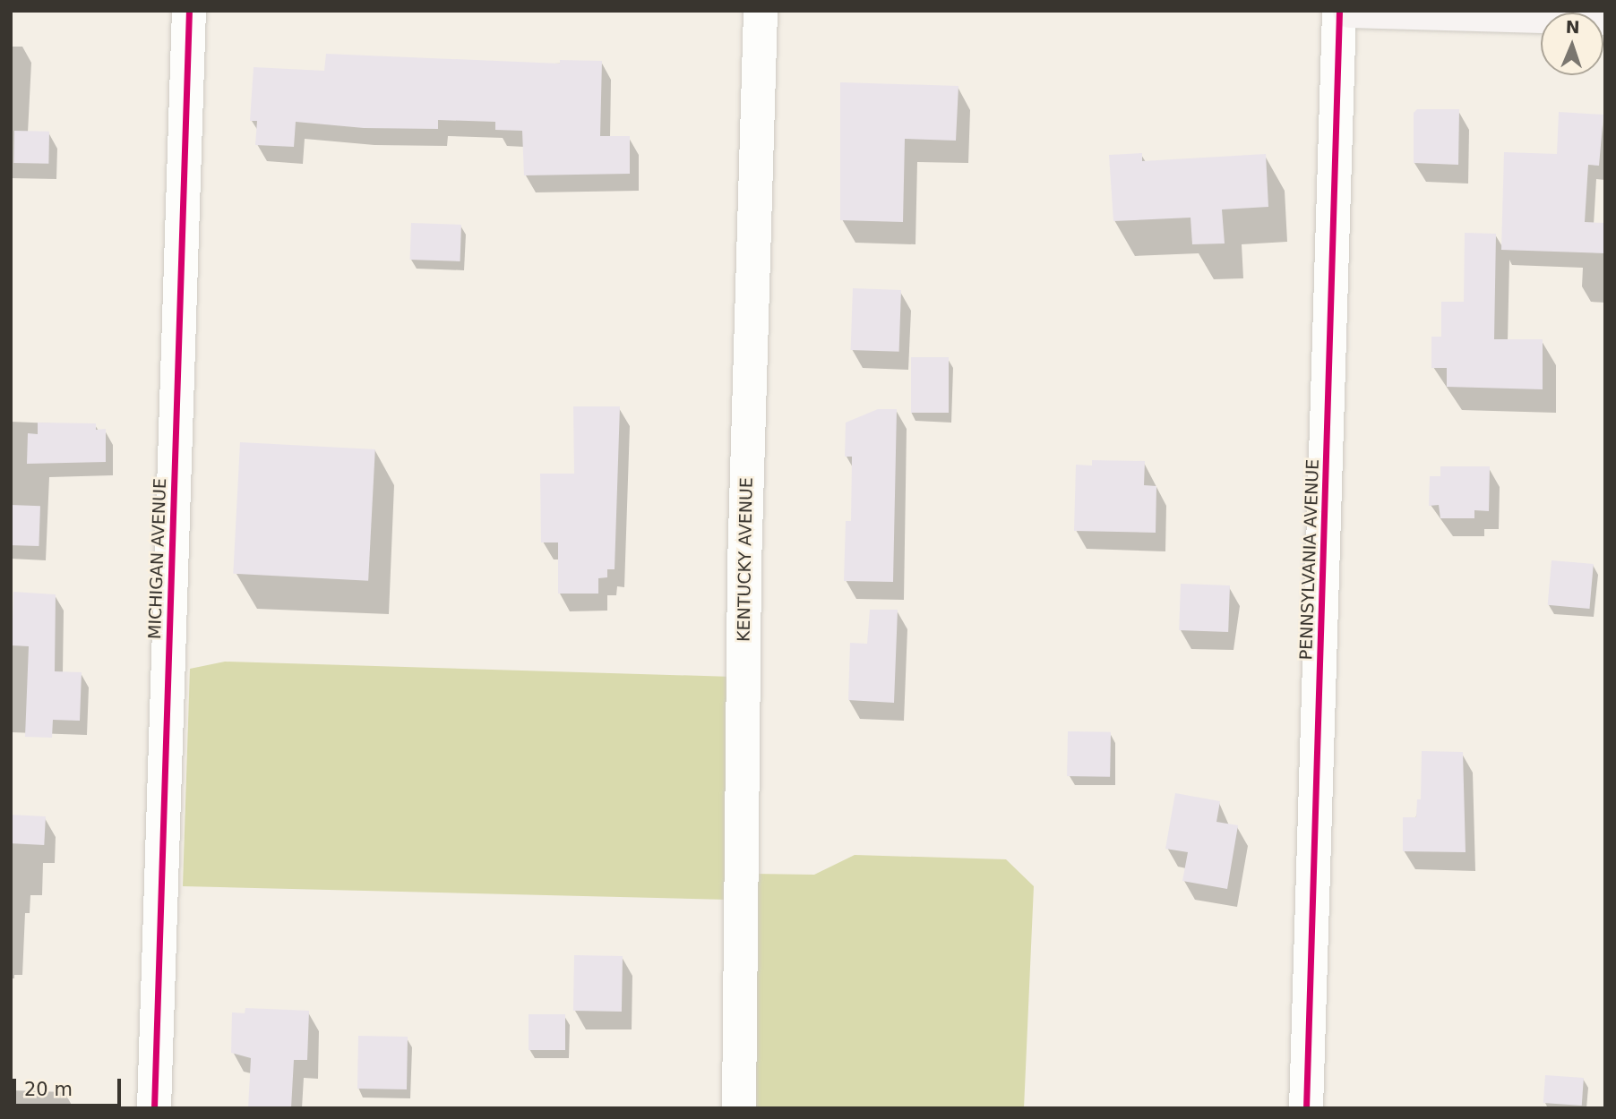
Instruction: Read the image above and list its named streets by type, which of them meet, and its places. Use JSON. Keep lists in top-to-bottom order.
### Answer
{
  "streets": {
    "street": ["MICHIGAN AVENUE", "KENTUCKY AVENUE", "PENNSYLVANIA AVENUE"]
  },
  "scale_bar": "20 m",
  "north": "top"
}
